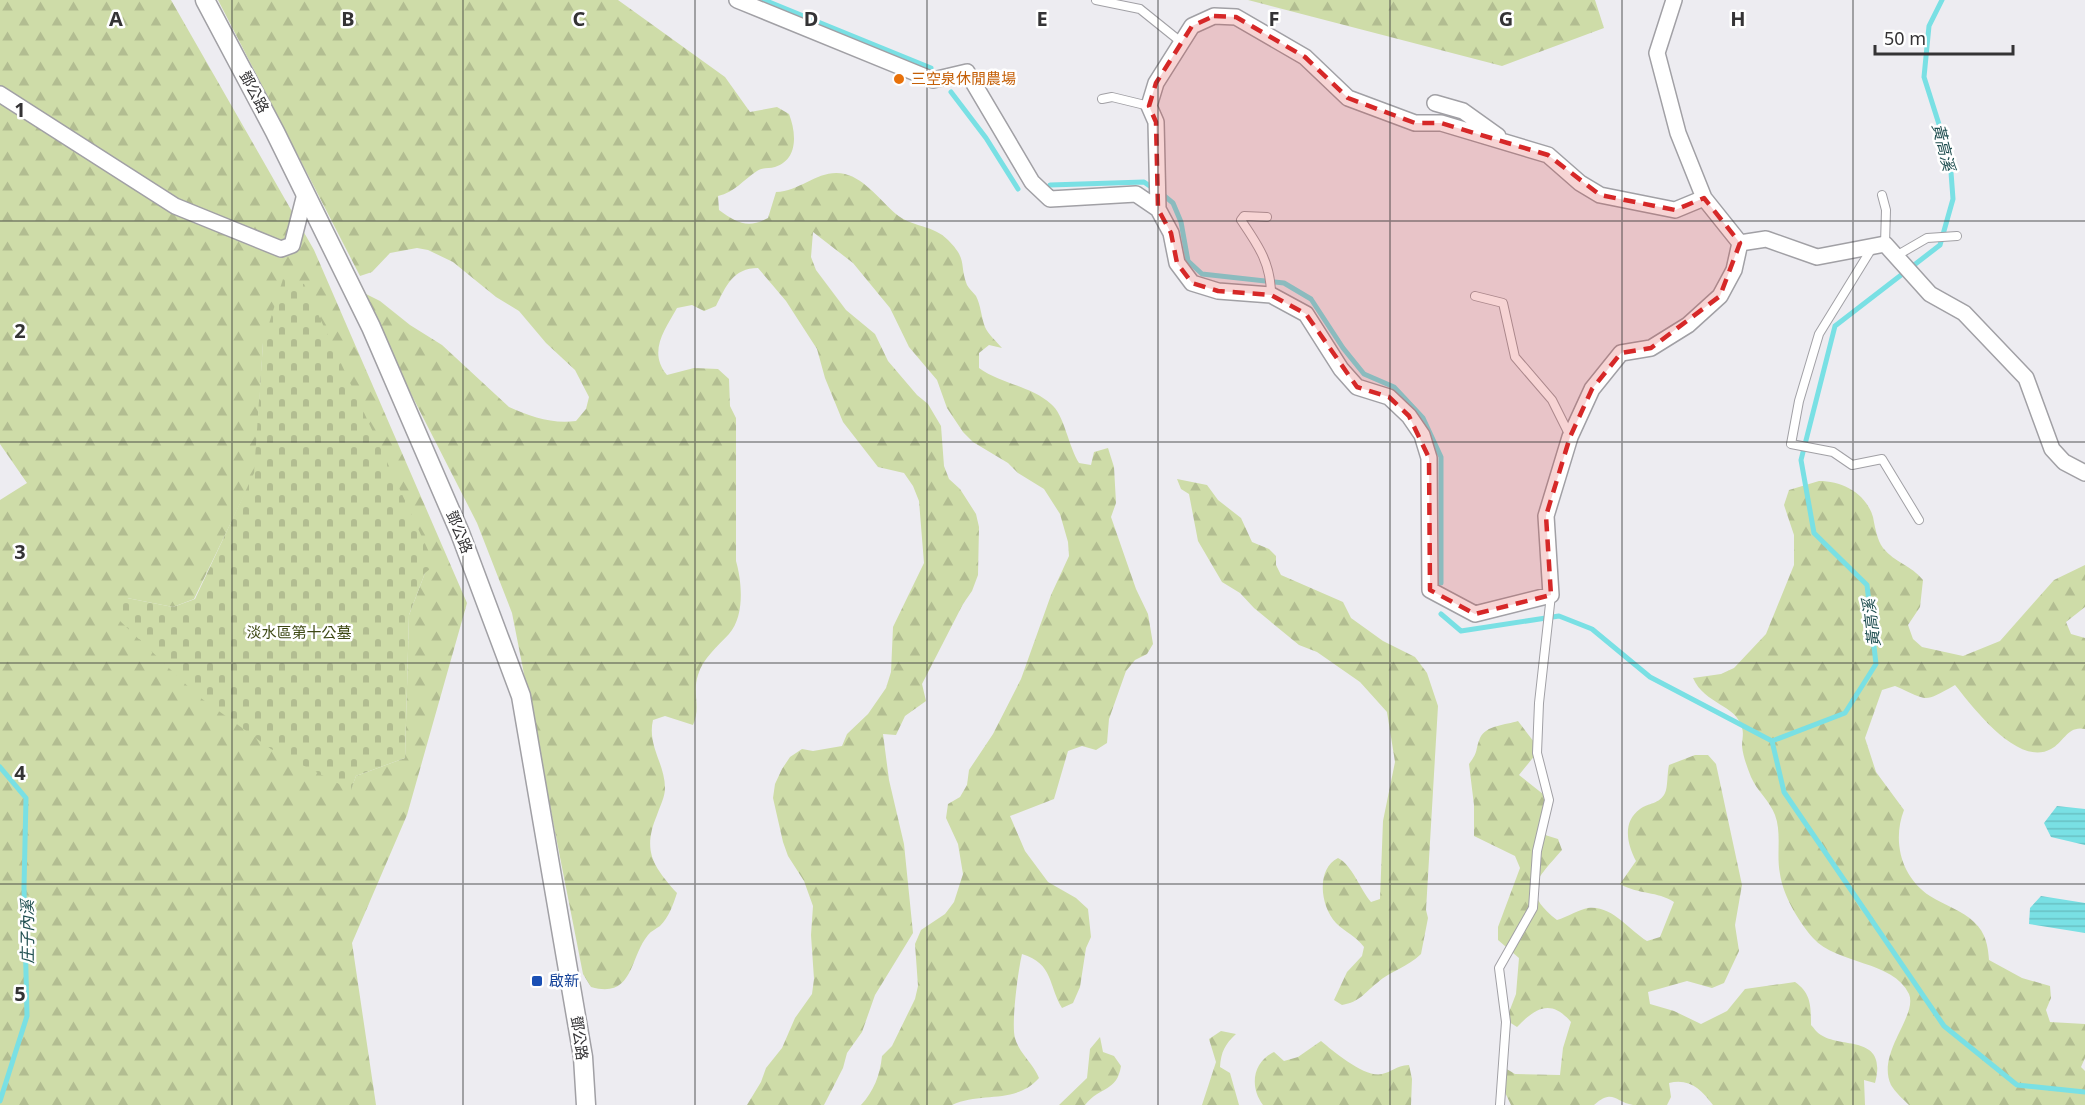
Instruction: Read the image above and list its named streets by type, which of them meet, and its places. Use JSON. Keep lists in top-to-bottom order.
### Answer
{
  "streets": {
    "street": ["鄧公路"]
  },
  "water": ["黃高溪", "庄子內溪"],
  "parks": ["淡水區第十公墓"],
  "places": {
    "other": ["三空泉休閒農場"],
    "transit": ["啟新"]
  },
  "scale_bar": "50 m",
  "grid": {
    "columns": [
      "A",
      "B",
      "C",
      "D",
      "E",
      "F",
      "G",
      "H"
    ],
    "rows": [
      "1",
      "2",
      "3",
      "4",
      "5"
    ]
  }
}
